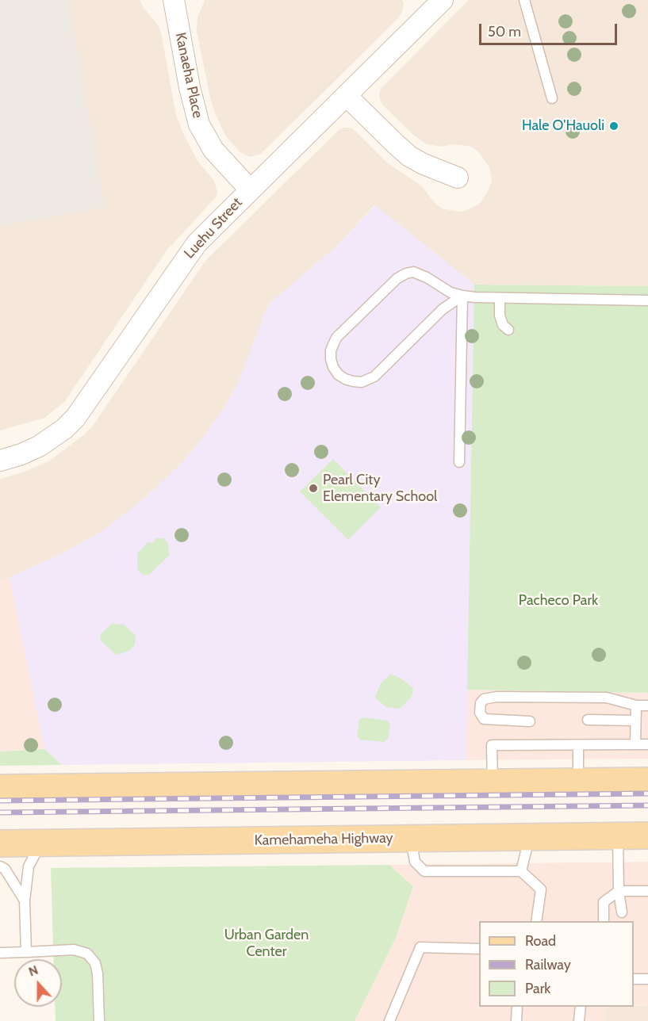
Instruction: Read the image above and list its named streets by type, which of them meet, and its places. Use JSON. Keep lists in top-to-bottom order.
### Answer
{
  "streets": {
    "main road": ["Kamehameha Highway"],
    "street": ["Kanaeha Place", "Luehu Street"]
  },
  "crossings": [
    ["Kanaeha Place", "Luehu Street"]
  ],
  "parks": ["Pacheco Park", "Urban Garden Center"],
  "places": ["Hale O'Hauoli", "Pearl City Elementary School"],
  "legend": ["Road", "Railway", "Park"],
  "scale_bar": "50 m",
  "north": "top"
}
